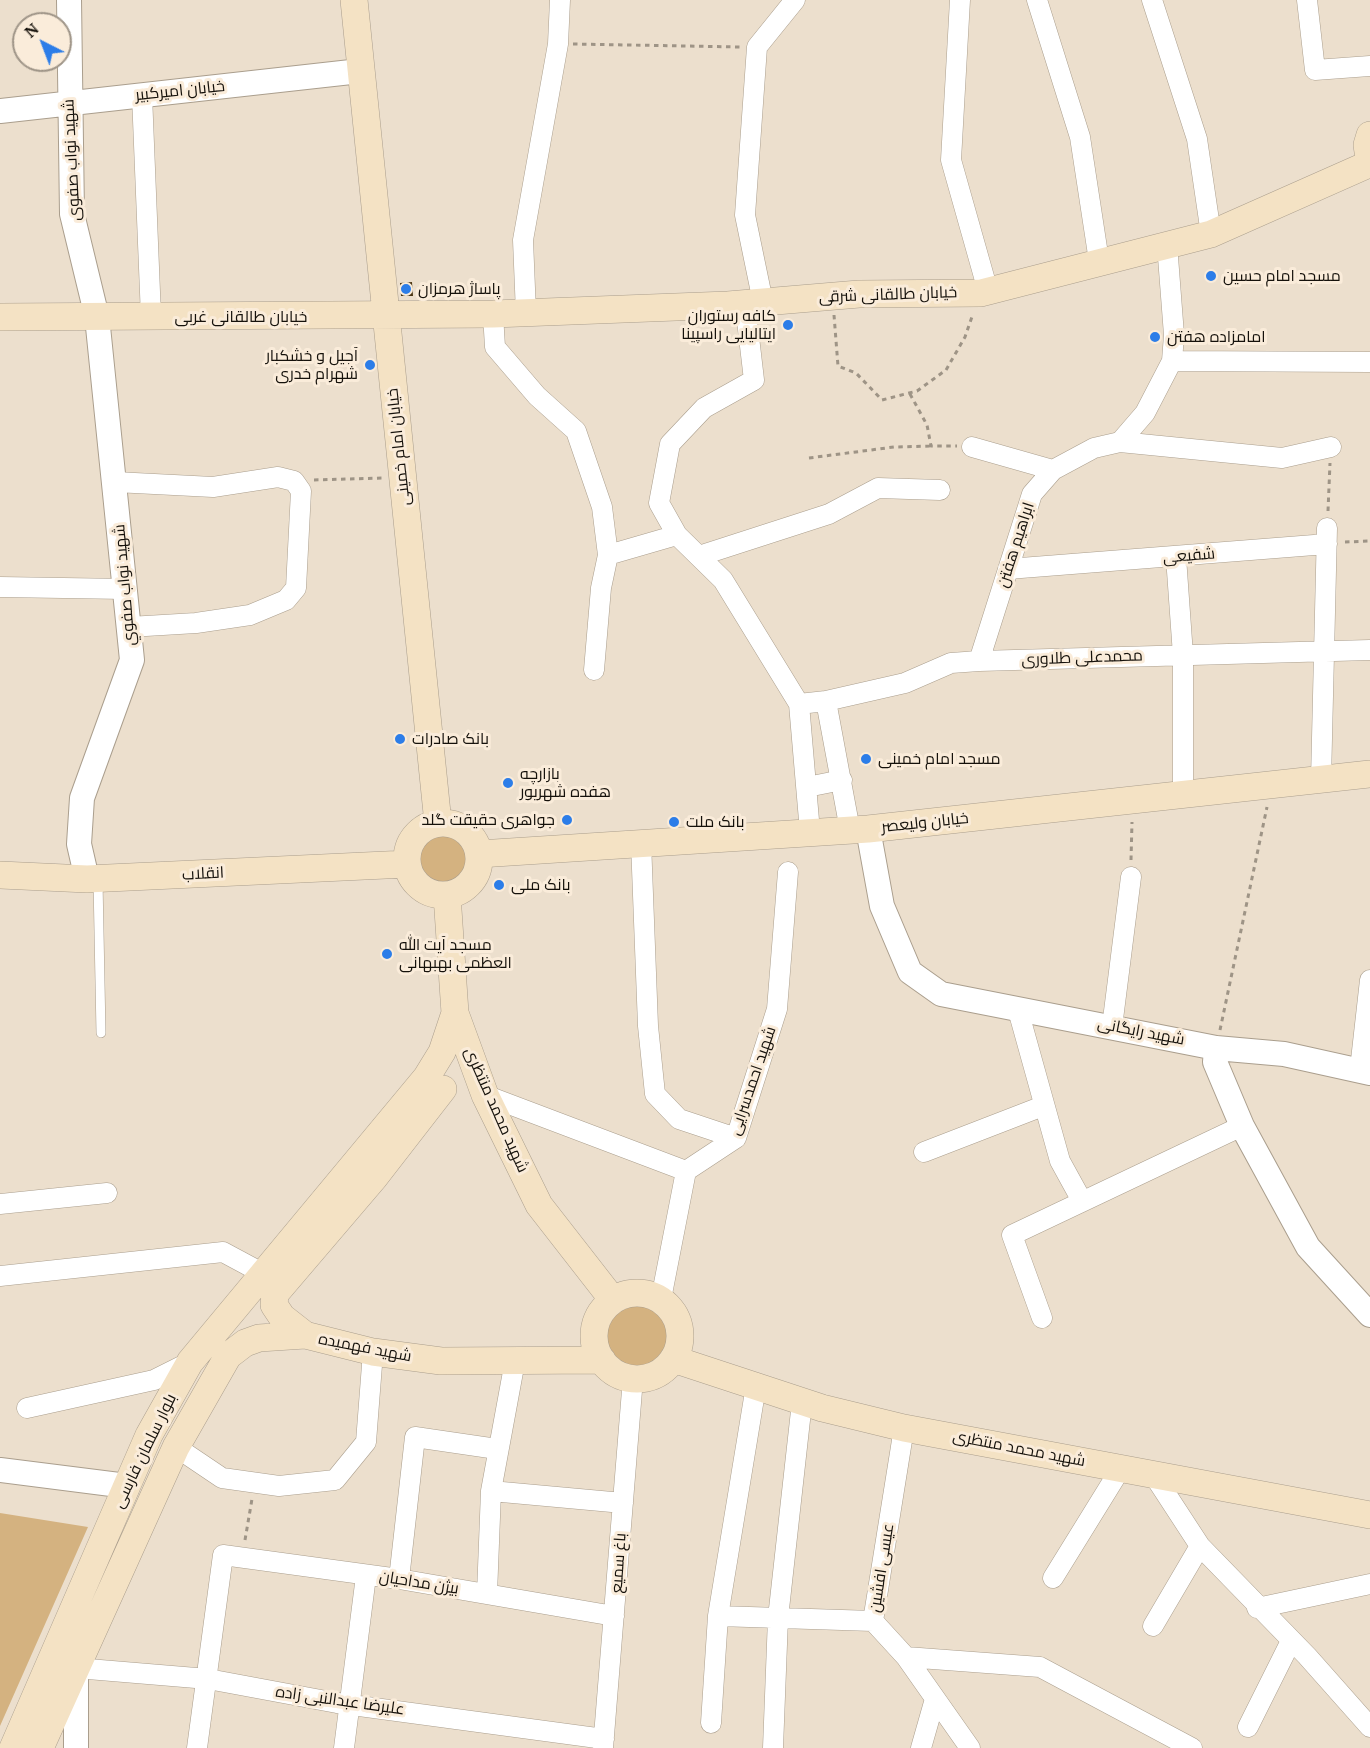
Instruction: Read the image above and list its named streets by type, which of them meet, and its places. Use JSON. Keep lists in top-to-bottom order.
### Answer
{
  "streets": {
    "main road": [
      "خیابان طالقانی شرقی",
      "خیابان طالقانی غربی",
      "خیابان امام خمینی",
      "خیابان ولیعصر",
      "انقلاب",
      "شهید محمد منتظری",
      "شهید فهمیده",
      "بلوار سلمان فارسی"
    ],
    "street": [
      "خیابان امیرکبیر",
      "شهید نواب صفوی",
      "ابراهیم هفتن",
      "شفیعی",
      "شهید نواب صفوي",
      "محمدعلی طلاوری",
      "شهید رایگانی",
      "شهید احمدسرایی",
      "باغ سمیع",
      "عیسی افشین",
      "بیژن مداحیان",
      "علیرضا عبدالنبی زاده"
    ]
  },
  "crossings": [
    ["خیابان امیرکبیر", "شهید نواب صفوی"],
    ["خیابان امیرکبیر", "خیابان امام خمینی"],
    ["شهید نواب صفوی", "خیابان طالقانی غربی"],
    ["شهید نواب صفوی", "شهید نواب صفوي"],
    ["خیابان طالقانی شرقی", "خیابان طالقانی غربی"],
    ["خیابان طالقانی شرقی", "خیابان امام خمینی"],
    ["خیابان طالقانی غربی", "خیابان امام خمینی"],
    ["خیابان طالقانی غربی", "شهید نواب صفوي"],
    ["خیابان امام خمینی", "خیابان ولیعصر"],
    ["خیابان امام خمینی", "انقلاب"],
    ["خیابان امام خمینی", "شهید محمد منتظری"],
    ["ابراهیم هفتن", "شفیعی"],
    ["ابراهیم هفتن", "محمدعلی طلاوری"],
    ["شهید نواب صفوي", "انقلاب"],
    ["خیابان ولیعصر", "انقلاب"],
    ["خیابان ولیعصر", "شهید رایگانی"],
    ["خیابان ولیعصر", "شهید محمد منتظری"],
    ["انقلاب", "شهید محمد منتظری"],
    ["شهید محمد منتظری", "شهید فهمیده"],
    ["شهید محمد منتظری", "باغ سمیع"],
    ["شهید محمد منتظری", "عیسی افشین"],
    ["شهید فهمیده", "بلوار سلمان فارسی"],
    ["شهید فهمیده", "باغ سمیع"],
    ["بلوار سلمان فارسی", "علیرضا عبدالنبی زاده"],
    ["باغ سمیع", "بیژن مداحیان"],
    ["باغ سمیع", "علیرضا عبدالنبی زاده"]
  ],
  "places": [
    "مسجد امام حسین",
    "پاساژ هرمزان",
    "کافه رستوران ایتالیایی راسپینا",
    "امامزاده هفتن",
    "آجیل و خشکبار شهرام خدری",
    "بانک صادرات",
    "مسجد امام خمینی",
    "بازارچه هفده شهریور",
    "جواهری حقیقت گلد",
    "بانک ملت",
    "بانک ملی",
    "مسجد آیت الله العظمی بهبهانی"
  ],
  "north": "top left"
}
